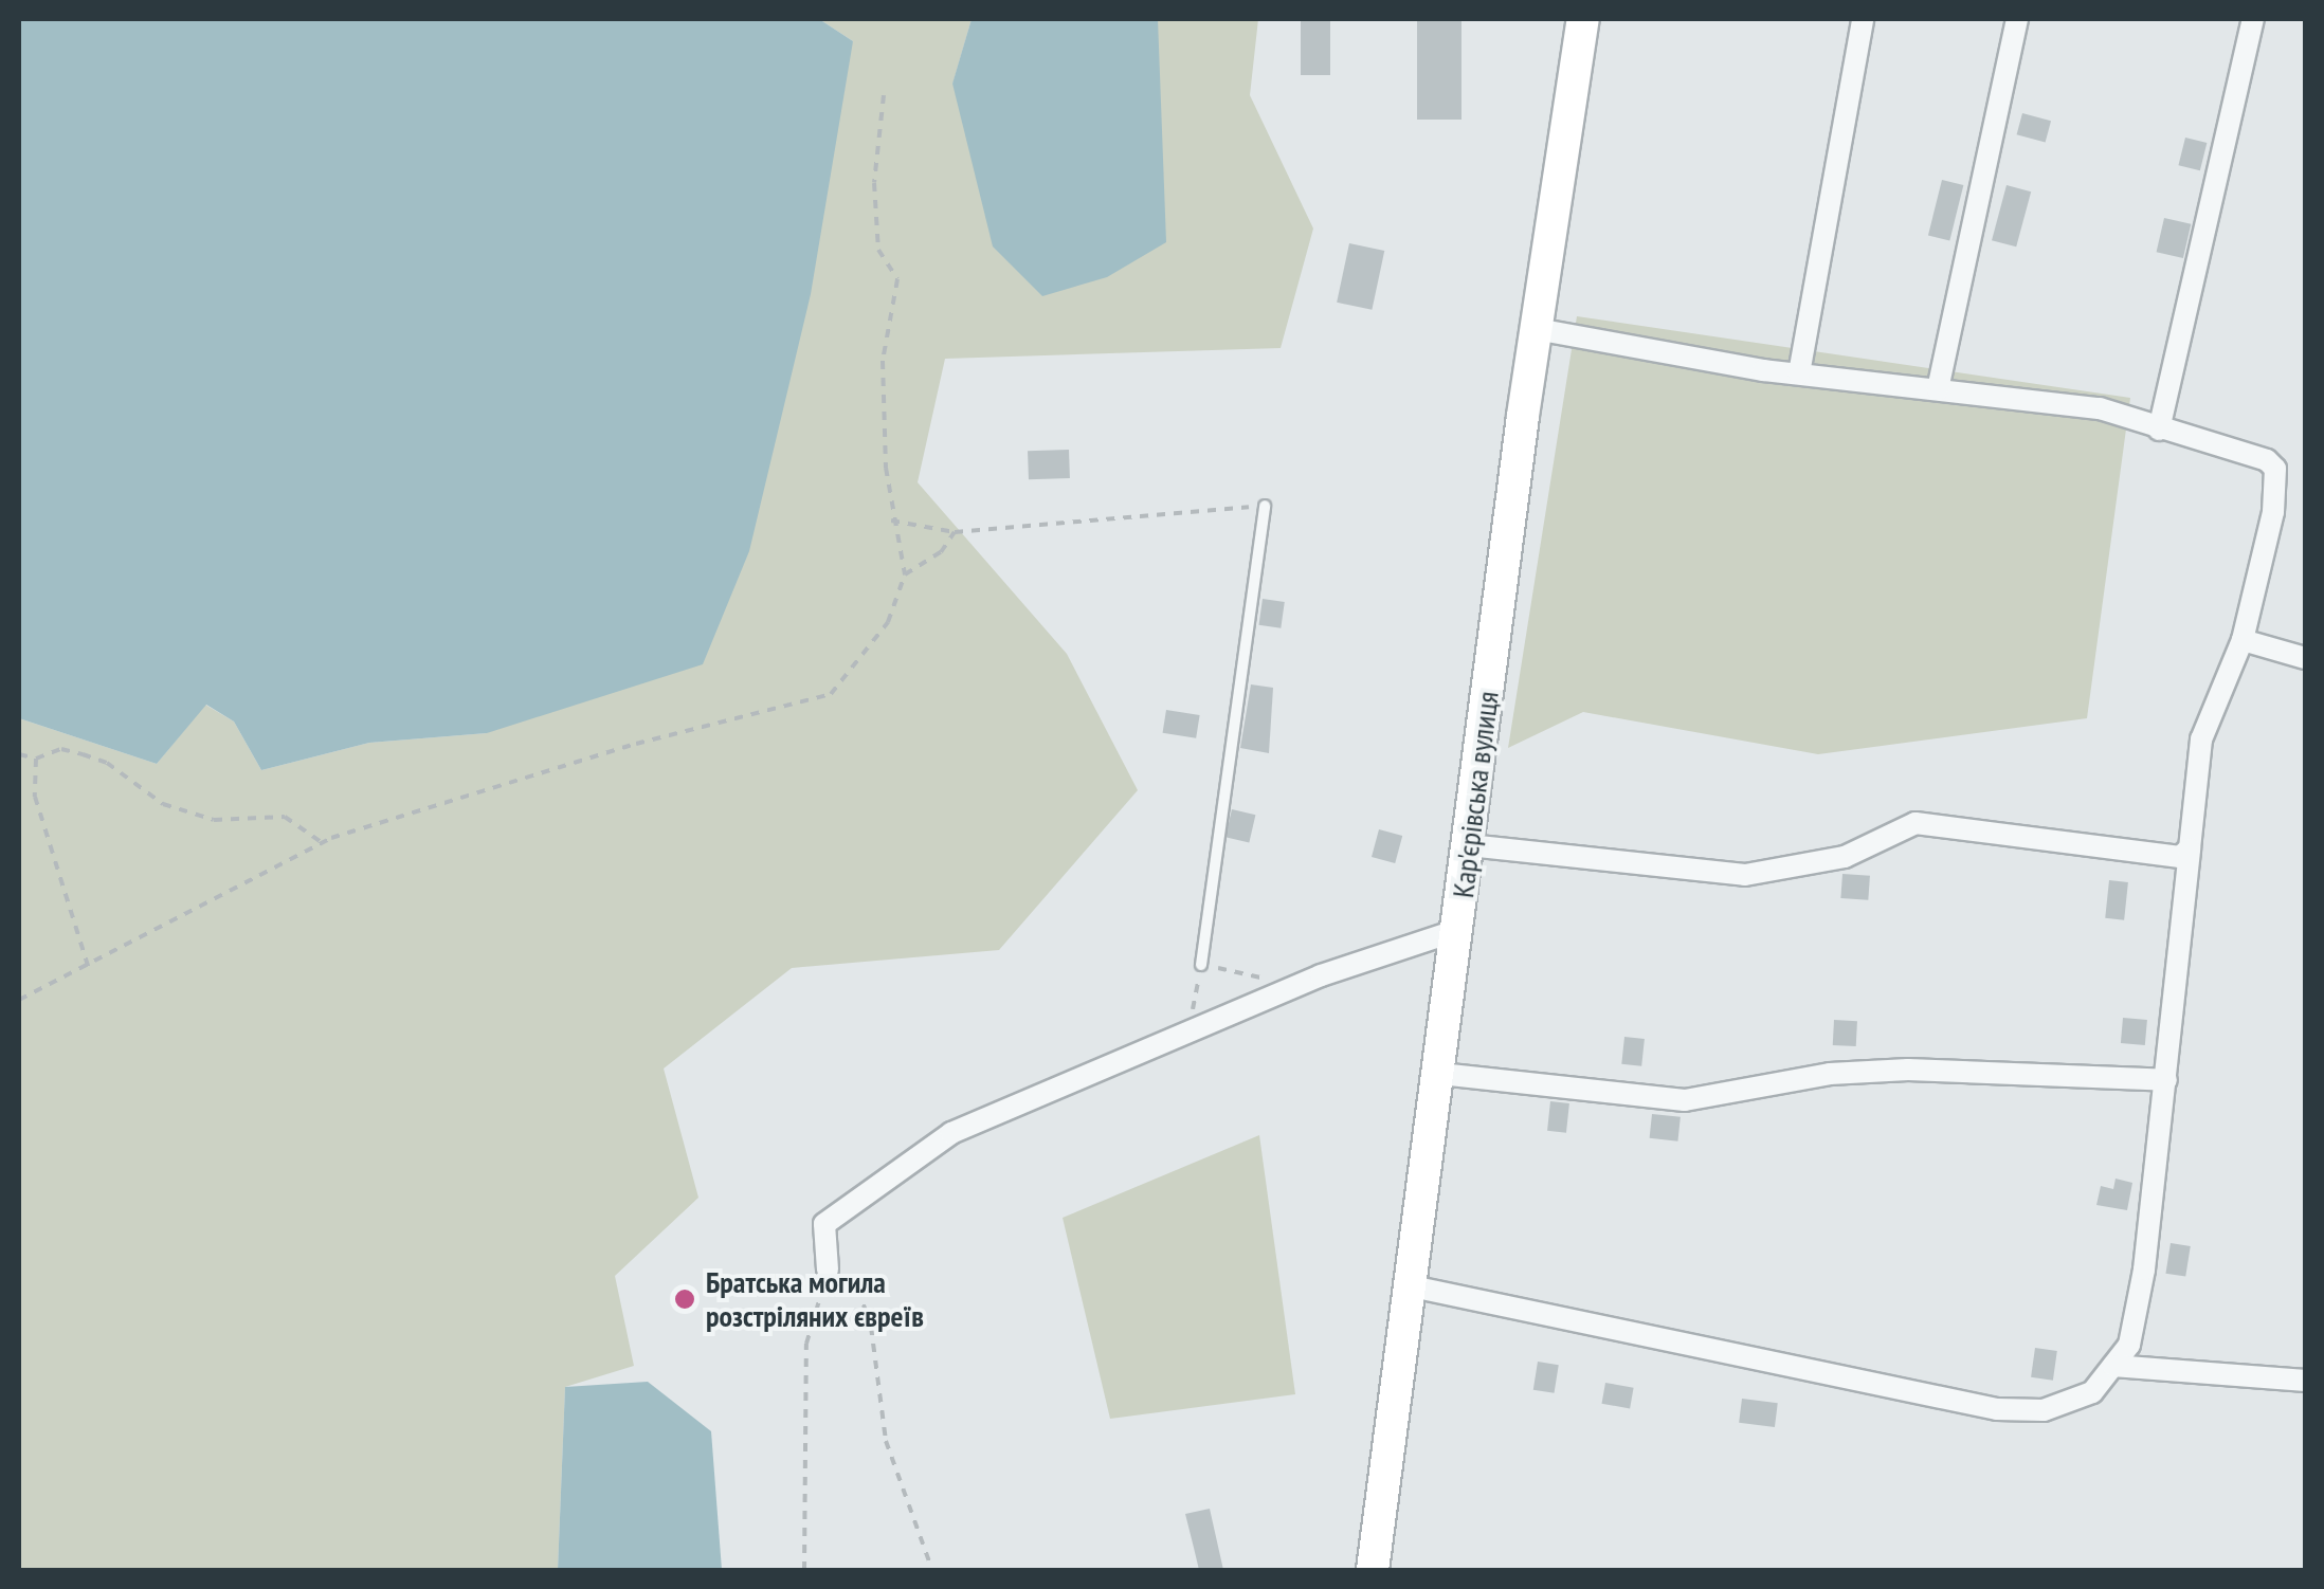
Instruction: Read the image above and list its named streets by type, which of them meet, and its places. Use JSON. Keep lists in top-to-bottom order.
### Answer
{
  "streets": {
    "street": ["Кар'єрівська вулиця"]
  },
  "places": ["Братська могила розстріляних євреїв"]
}
